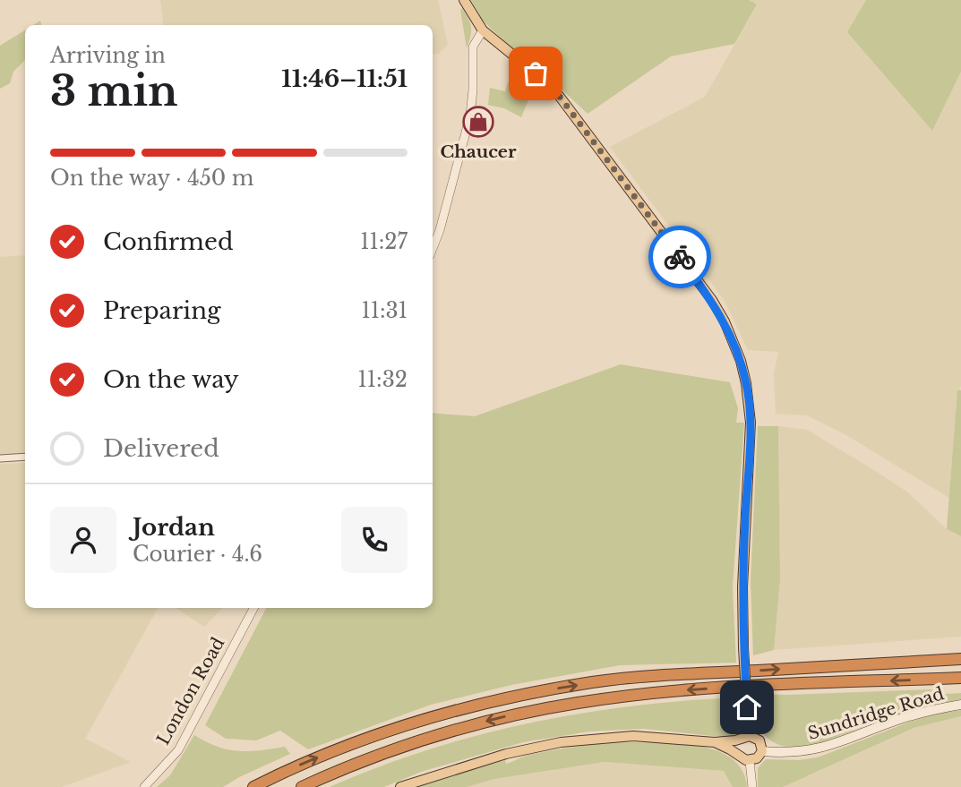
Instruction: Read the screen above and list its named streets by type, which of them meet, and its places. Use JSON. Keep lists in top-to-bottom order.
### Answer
{
  "streets": {
    "main road": ["Sundridge Road"],
    "street": ["London Road"]
  },
  "places": {
    "shop": ["Chaucer"]
  },
  "page": {
    "heading": ["3 min", "Arriving in", "11:46–11:51"],
    "panel": ["Jordan", "Courier · 4.6"],
    "bar": "On the way · 450 m",
    "list": [
      ["Confirmed", "11:27"],
      ["Preparing", "11:31"],
      ["On the way", "11:32"],
      "Delivered"
    ]
  }
}
